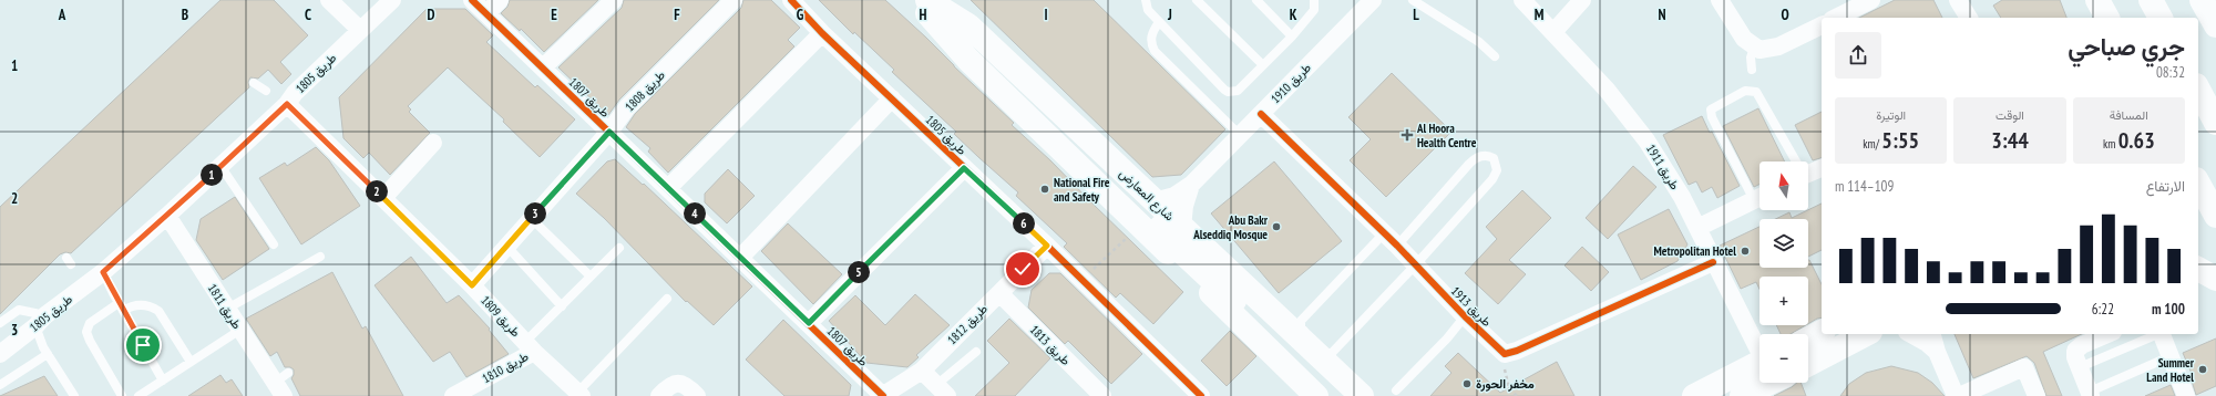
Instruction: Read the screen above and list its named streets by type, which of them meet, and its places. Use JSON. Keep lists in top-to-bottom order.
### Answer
{
  "streets": {
    "main road": ["شارع المعارض"],
    "street": [
      "طريق 1805",
      "طريق 1910",
      "طريق 1808",
      "طريق 1807",
      "طريق 1911",
      "طريق 1811",
      "طريق 1913",
      "طريق 1809",
      "طريق 1812",
      "طريق 1813",
      "طريق 1810"
    ]
  },
  "crossings": [
    ["طريق 1805", "طريق 1811"],
    ["طريق 1805", "طريق 1809"],
    ["طريق 1805", "طريق 1812"],
    ["طريق 1910", "شارع المعارض"],
    ["طريق 1910", "طريق 1913"],
    ["طريق 1808", "طريق 1807"],
    ["طريق 1808", "طريق 1809"],
    ["طريق 1807", "طريق 1812"],
    ["طريق 1809", "طريق 1810"],
    ["طريق 1812", "طريق 1813"]
  ],
  "places": {
    "health": ["Al Hoora Health Centre"],
    "other": [
      "National Fire and Safety",
      "Abu Bakr Alseddiq Mosque",
      "Metropolitan Hotel",
      "Summer Land Hotel",
      "مخفر الحورة"
    ]
  },
  "north": "top",
  "page": {
    "heading": ["جري صباحي", "08:32"],
    "stats": [
      ["المسافة", "0.63 km"],
      ["الوقت", "3:44"],
      ["الوتيرة", "5:55 /km"]
    ],
    "map_buttons": ["+", "−"],
    "pins": [
      "1",
      "2",
      "3",
      "4",
      "6",
      "5"
    ],
    "chart": ["الارتفاع", "109–114 m"],
    "list": [
      {
        "name": "100 m",
        "note": "6:22"
      }
    ]
  },
  "grid": {
    "columns": [
      "A",
      "B",
      "C",
      "D",
      "E",
      "F",
      "G",
      "H",
      "I",
      "J",
      "K",
      "L",
      "M",
      "N",
      "O"
    ],
    "rows": ["1", "2", "3"]
  }
}
